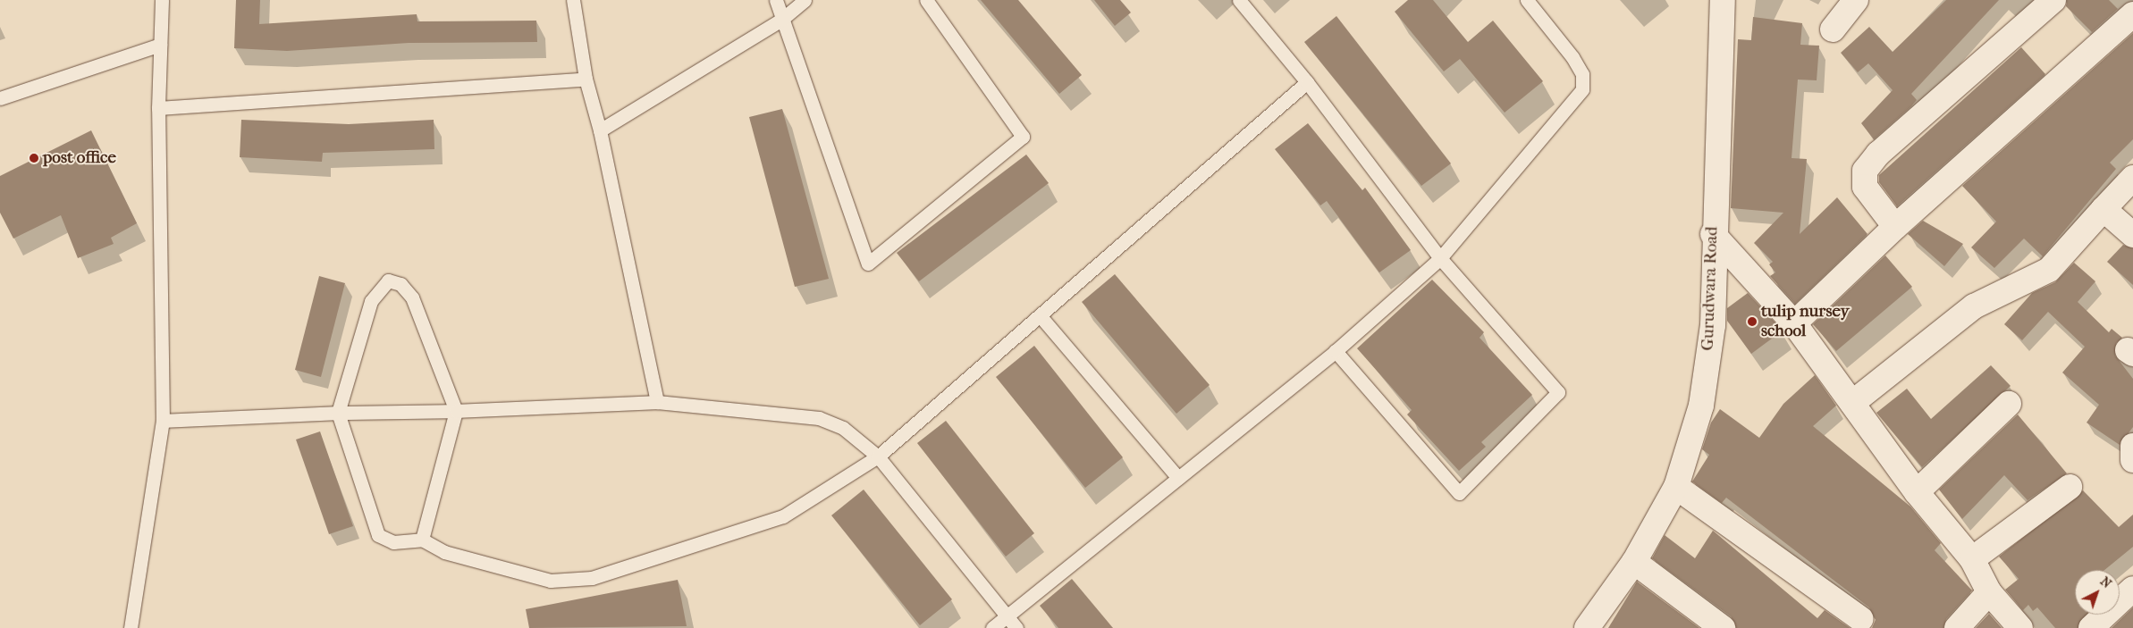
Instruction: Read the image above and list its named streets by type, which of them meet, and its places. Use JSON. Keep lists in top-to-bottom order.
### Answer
{
  "streets": {
    "street": ["Gurudwara Road"]
  },
  "places": ["post office", "tulip nursey school"],
  "north": "top right"
}
